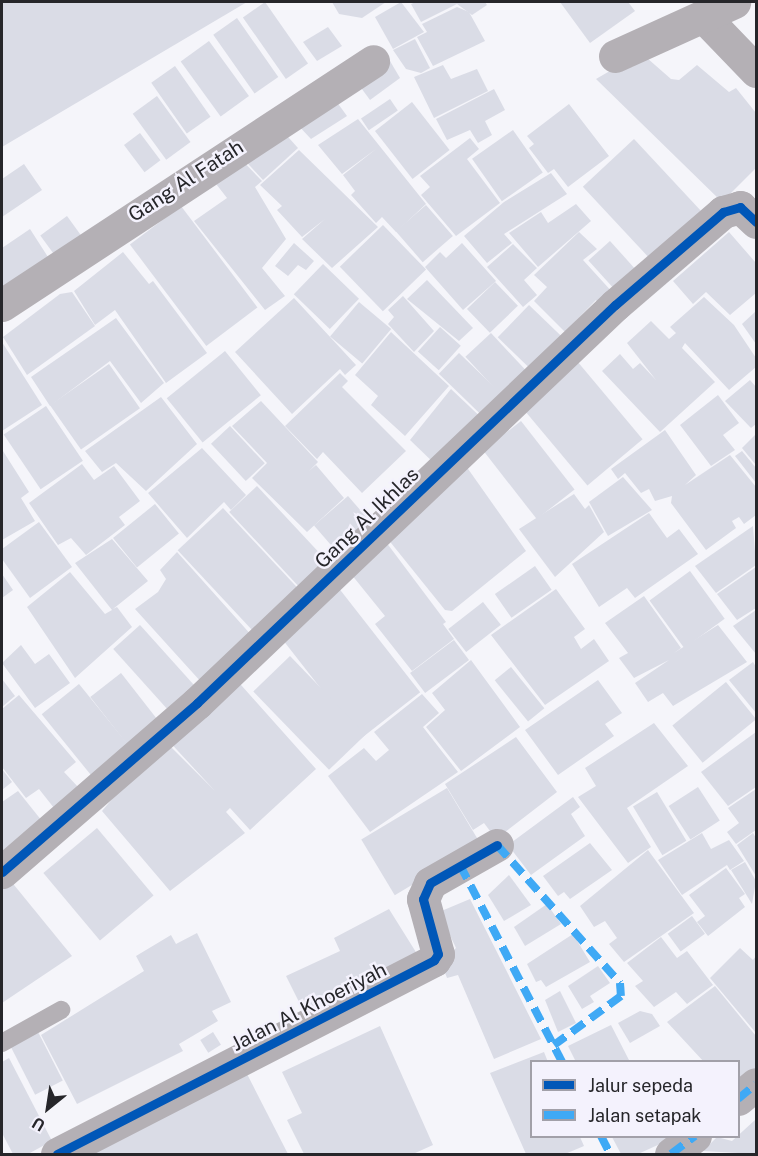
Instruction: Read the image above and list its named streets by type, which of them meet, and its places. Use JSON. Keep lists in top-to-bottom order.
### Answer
{
  "streets": {
    "street": ["Gang Al Fatah", "Gang Al Ikhlas", "Jalan Al Khoeriyah"]
  },
  "legend": ["Jalur sepeda", "Jalan setapak"],
  "north": "bottom left"
}
